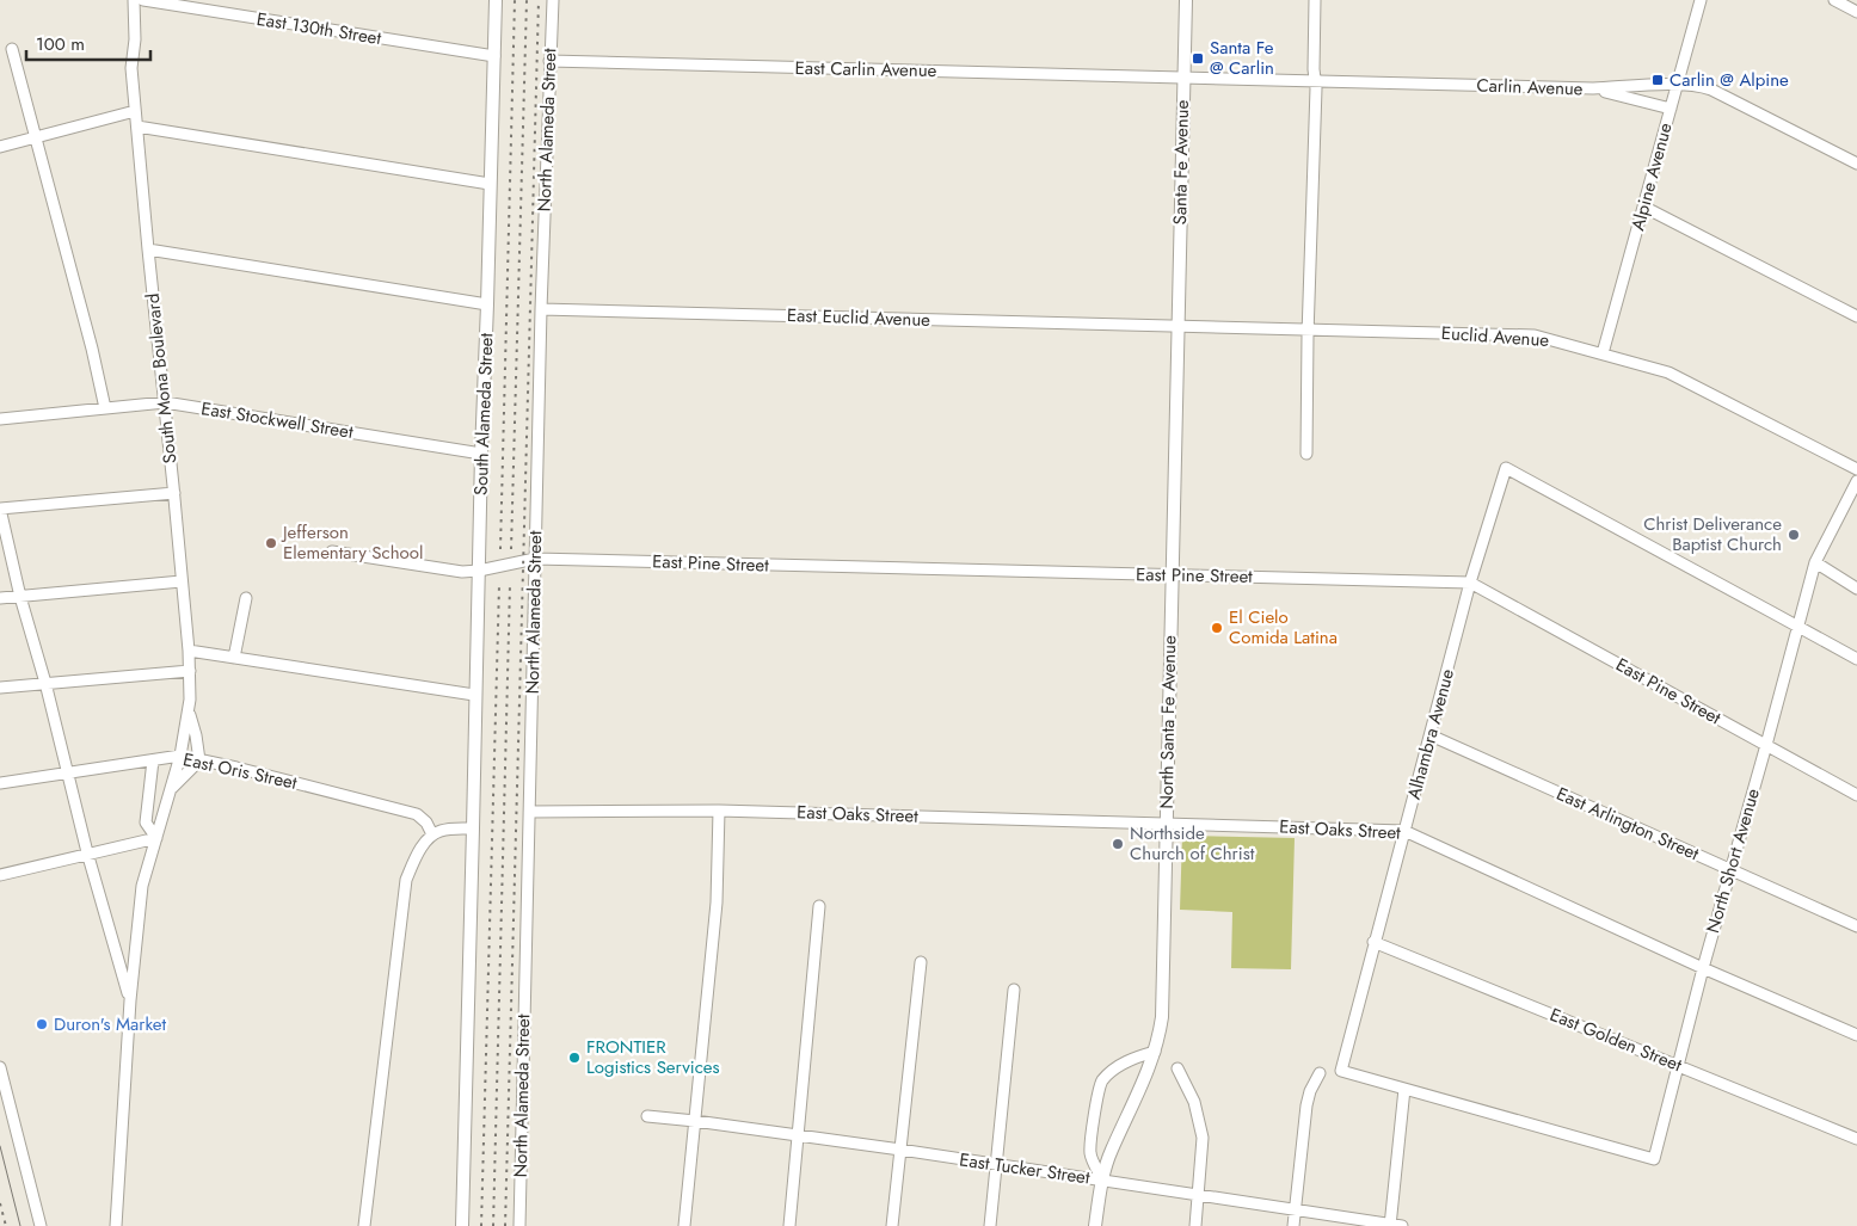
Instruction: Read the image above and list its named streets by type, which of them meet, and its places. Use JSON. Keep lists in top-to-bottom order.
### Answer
{
  "streets": {
    "main road": ["Santa Fe Avenue", "South Alameda Street", "North Santa Fe Avenue"],
    "street": [
      "East 130th Street",
      "East Carlin Avenue",
      "Carlin Avenue",
      "North Alameda Street",
      "Alpine Avenue",
      "East Euclid Avenue",
      "Euclid Avenue",
      "South Mona Boulevard",
      "East Stockwell Street",
      "East Pine Street",
      "Alhambra Avenue",
      "East Oris Street",
      "East Oaks Street",
      "East Arlington Street",
      "North Short Avenue",
      "East Golden Street",
      "East Tucker Street"
    ]
  },
  "crossings": [
    ["East 130th Street", "South Alameda Street"],
    ["East Carlin Avenue", "Carlin Avenue"],
    ["East Carlin Avenue", "North Alameda Street"],
    ["East Carlin Avenue", "Santa Fe Avenue"],
    ["Carlin Avenue", "Santa Fe Avenue"],
    ["Carlin Avenue", "Alpine Avenue"],
    ["North Alameda Street", "East Euclid Avenue"],
    ["North Alameda Street", "East Pine Street"],
    ["North Alameda Street", "East Oaks Street"],
    ["Santa Fe Avenue", "East Euclid Avenue"],
    ["Santa Fe Avenue", "Euclid Avenue"],
    ["Santa Fe Avenue", "North Santa Fe Avenue"],
    ["Alpine Avenue", "Euclid Avenue"],
    ["East Euclid Avenue", "Euclid Avenue"],
    ["East Euclid Avenue", "North Santa Fe Avenue"],
    ["Euclid Avenue", "North Santa Fe Avenue"],
    ["South Mona Boulevard", "East Stockwell Street"],
    ["South Mona Boulevard", "East Oris Street"],
    ["South Alameda Street", "East Stockwell Street"],
    ["South Alameda Street", "East Pine Street"],
    ["East Pine Street", "North Santa Fe Avenue"],
    ["East Pine Street", "Alhambra Avenue"],
    ["East Pine Street", "North Short Avenue"],
    ["North Santa Fe Avenue", "East Oaks Street"],
    ["North Santa Fe Avenue", "East Tucker Street"],
    ["Alhambra Avenue", "East Oaks Street"],
    ["Alhambra Avenue", "East Arlington Street"],
    ["Alhambra Avenue", "North Short Avenue"],
    ["Alhambra Avenue", "East Golden Street"],
    ["East Oaks Street", "North Short Avenue"],
    ["East Arlington Street", "North Short Avenue"],
    ["North Short Avenue", "East Golden Street"]
  ],
  "places": {
    "transit": ["Santa Fe @ Carlin", "Carlin @ Alpine"],
    "other": [
      "Christ Deliverance Baptist Church",
      "Jefferson Elementary School",
      "El Cielo Comida Latina",
      "Northside Church of Christ",
      "Duron's Market",
      "FRONTIER Logistics Services"
    ]
  },
  "scale_bar": "100 m"
}
